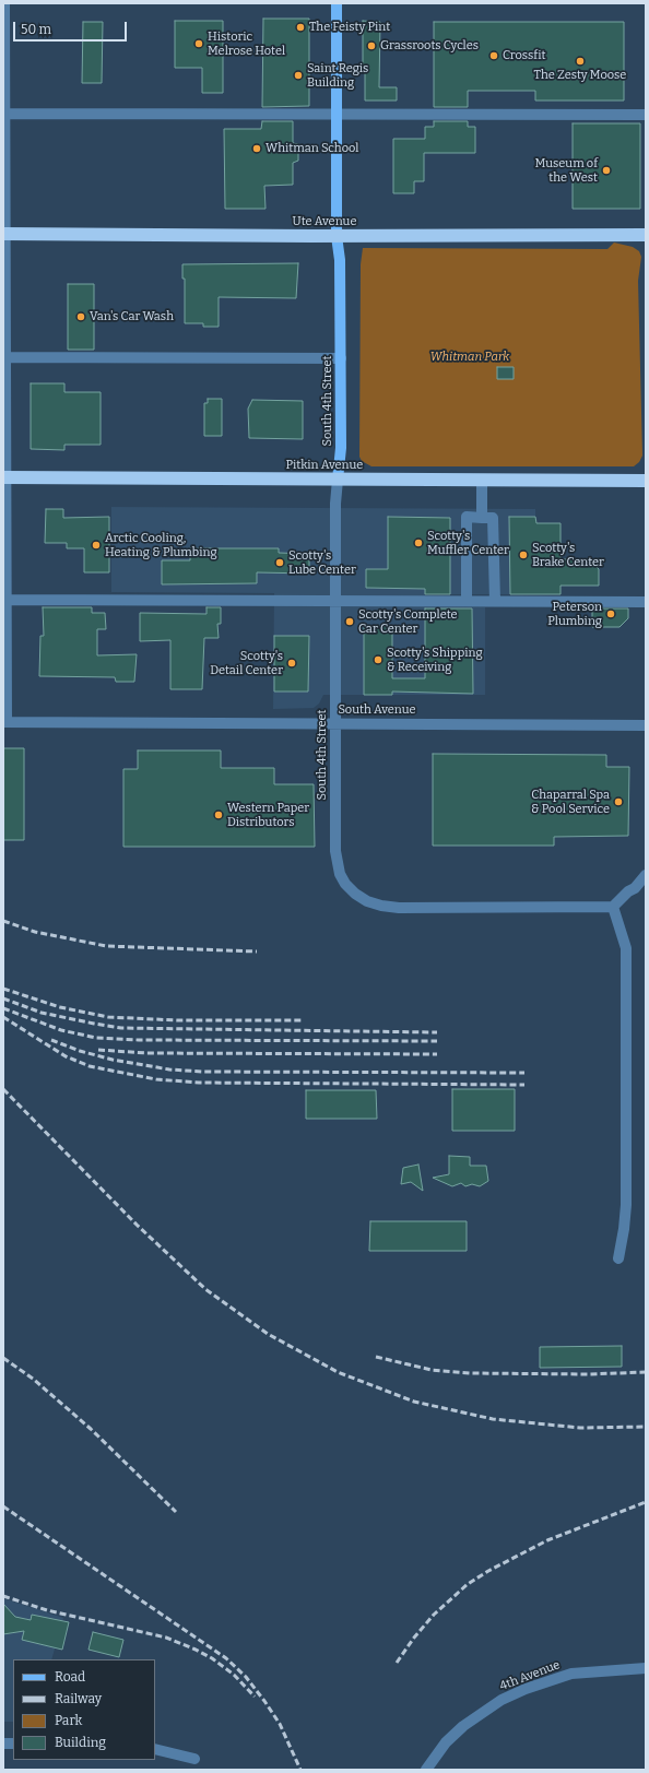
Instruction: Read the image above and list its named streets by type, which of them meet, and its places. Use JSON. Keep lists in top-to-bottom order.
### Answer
{
  "streets": {
    "highway": ["Ute Avenue", "Pitkin Avenue"],
    "main road": ["South 4th Street"],
    "street": ["South Avenue", "4th Avenue"]
  },
  "crossings": [
    ["Ute Avenue", "South 4th Street"],
    ["South 4th Street", "Pitkin Avenue"],
    ["South 4th Street", "South Avenue"]
  ],
  "parks": ["Whitman Park"],
  "places": [
    "The Feisty Pint",
    "Historic Melrose Hotel",
    "Grassroots Cycles",
    "Crossfit",
    "The Zesty Moose",
    "Saint Regis Building",
    "Whitman School",
    "Museum of the West",
    "Van's Car Wash",
    "Scotty's Muffler Center",
    "Arctic Cooling, Heating & Plumbing",
    "Scotty's Brake Center",
    "Scotty's Lube Center",
    "Peterson Plumbing",
    "Scotty's Complete Car Center",
    "Scotty's Shipping & Receiving",
    "Scotty's Detail Center",
    "Chaparral Spa & Pool Service",
    "Western Paper Distributors"
  ],
  "legend": [
    "Road",
    "Railway",
    "Park",
    "Building"
  ],
  "scale_bar": "50 m"
}
